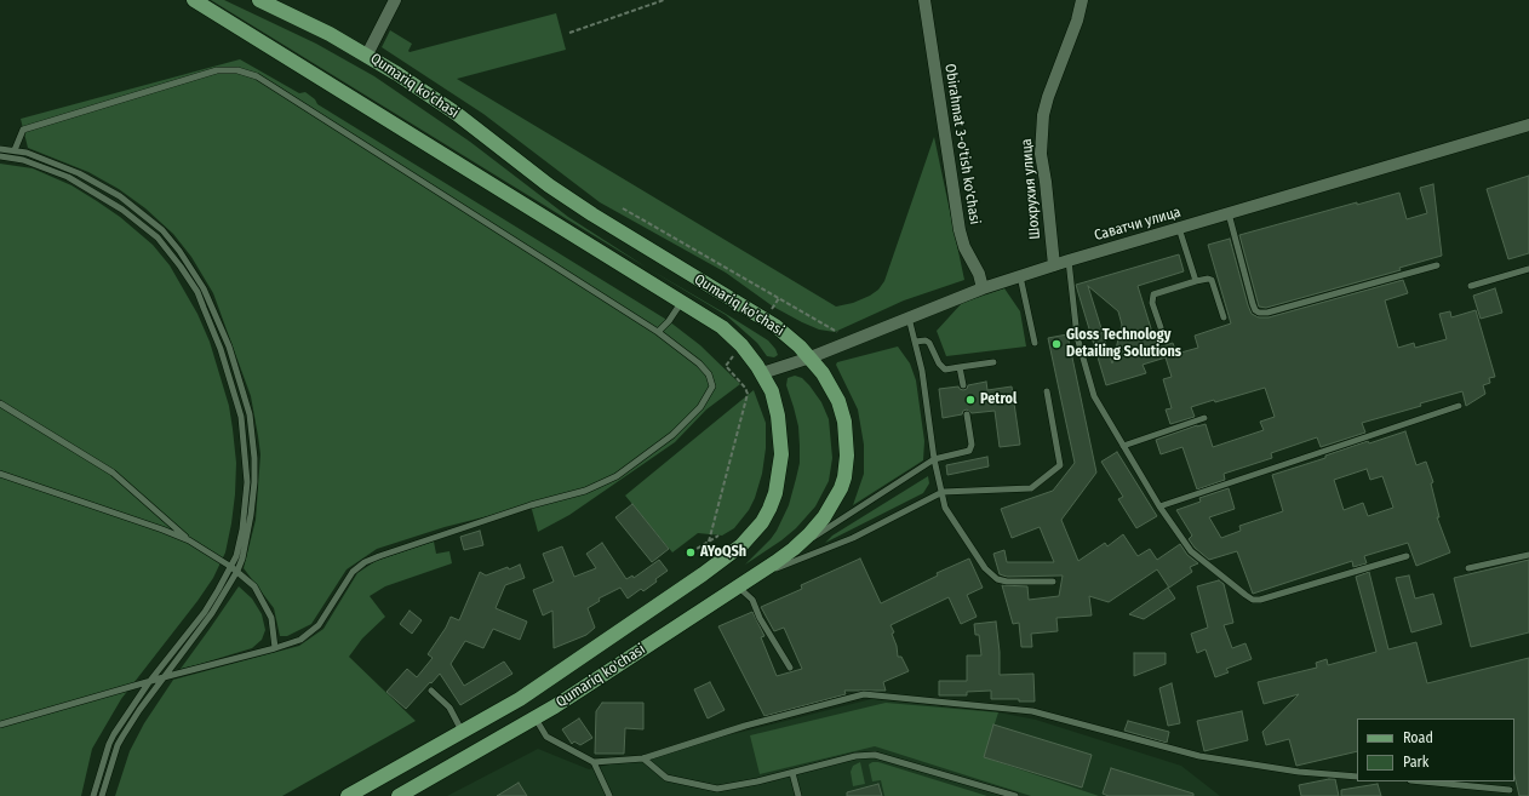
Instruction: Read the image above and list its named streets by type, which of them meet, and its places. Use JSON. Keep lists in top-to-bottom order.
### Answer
{
  "streets": {
    "main road": ["Qumariq ko'chasi"],
    "street": ["Obirahmat 3-o'tish ko'chasi", "Шохрухия улица", "Саватчи улица"]
  },
  "crossings": [
    ["Qumariq ko'chasi", "Саватчи улица"],
    ["Obirahmat 3-o'tish ko'chasi", "Саватчи улица"],
    ["Шохрухия улица", "Саватчи улица"]
  ],
  "places": ["Gloss Technology Detailing Solutions", "Petrol", "AYoQSh"],
  "legend": ["Road", "Park"]
}
